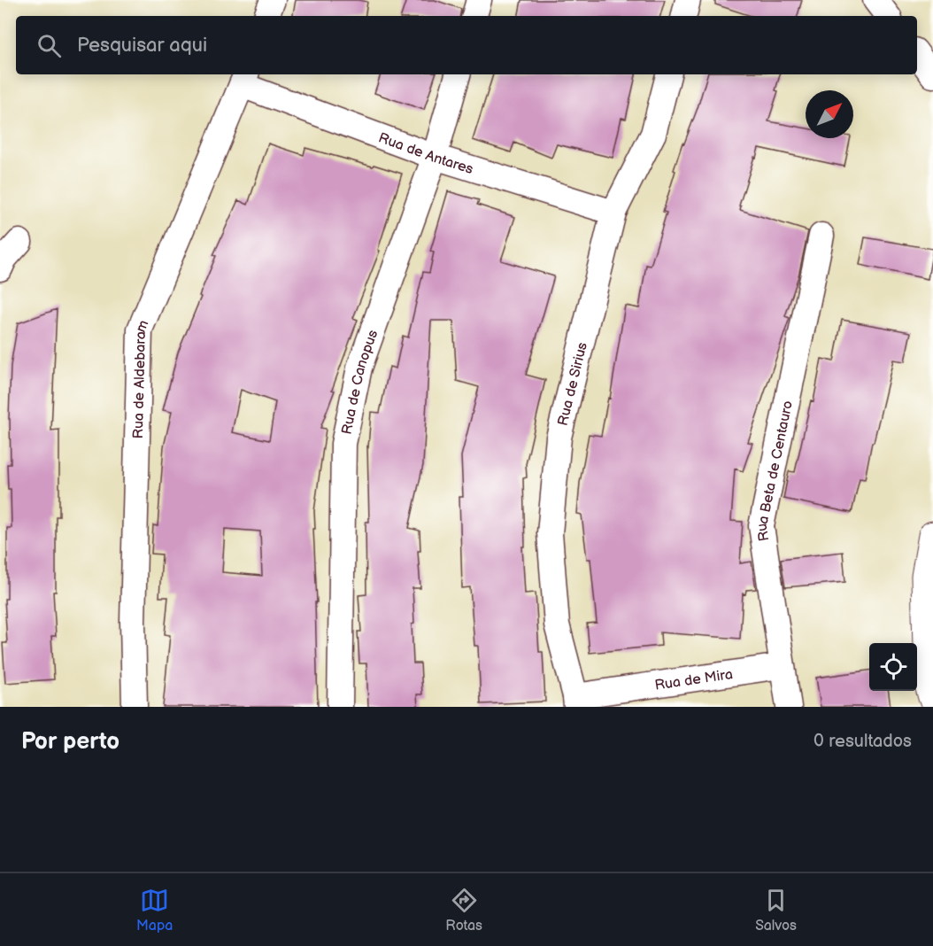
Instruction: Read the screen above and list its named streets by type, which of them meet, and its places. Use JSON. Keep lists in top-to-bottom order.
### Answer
{
  "streets": {
    "street": [
      "Rua de Antares",
      "Rua de Aldebaram",
      "Rua de Canopus",
      "Rua de Sirius",
      "Rua Beta de Centauro",
      "Rua de Mira"
    ]
  },
  "crossings": [
    ["Rua de Antares", "Rua de Aldebaram"],
    ["Rua de Antares", "Rua de Canopus"],
    ["Rua de Antares", "Rua de Sirius"],
    ["Rua de Sirius", "Rua de Mira"],
    ["Rua Beta de Centauro", "Rua de Mira"]
  ],
  "north": "top right",
  "page": {
    "search": "Pesquisar aqui",
    "heading": ["Por perto", "0 resultados"],
    "nav": ["Mapa", "Rotas", "Salvos"]
  }
}
